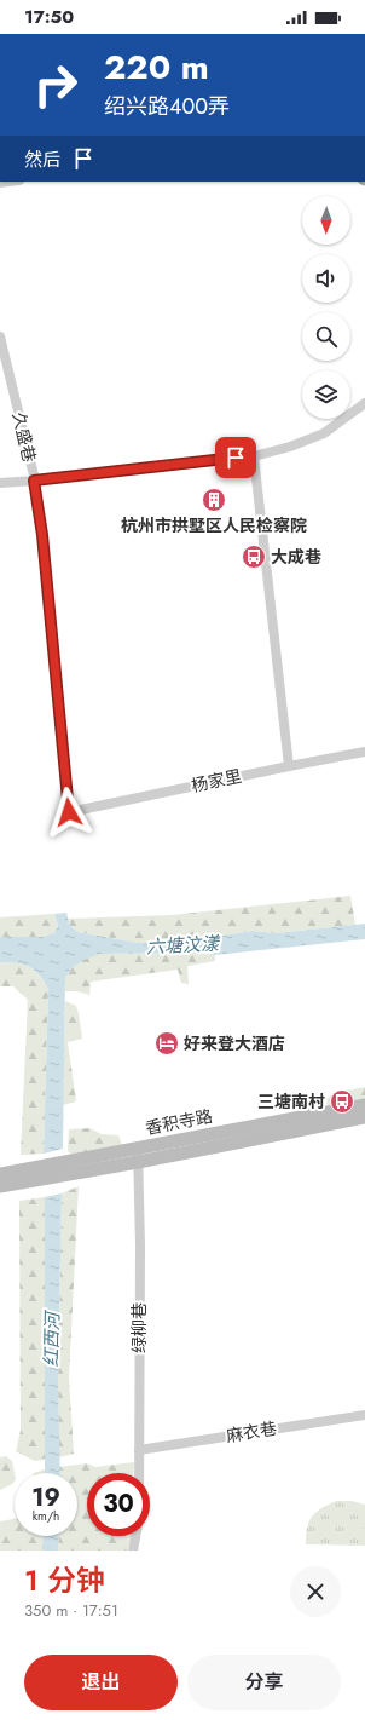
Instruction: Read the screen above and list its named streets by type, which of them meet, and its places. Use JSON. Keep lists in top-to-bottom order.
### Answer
{
  "streets": {
    "main road": ["香积寺路"],
    "street": [
      "久盛巷",
      "杨家里",
      "绿柳巷",
      "麻衣巷"
    ]
  },
  "crossings": [
    ["久盛巷", "杨家里"],
    ["香积寺路", "绿柳巷"],
    ["绿柳巷", "麻衣巷"]
  ],
  "water": ["六塘汶漾", "红西河"],
  "places": {
    "building": ["杭州市拱墅区人民检察院"],
    "bus stop": ["大成巷", "三塘南村"],
    "hotel": ["好来登大酒店"]
  },
  "north": "bottom",
  "page": {
    "status": "17:50",
    "turn": ["220 m", "绍兴路400弄"],
    "then": "然后",
    "speed": "19 km/h",
    "limit": "30",
    "heading": ["1 分钟", "350 m · 17:51"],
    "buttons": ["退出", "分享"]
  }
}
